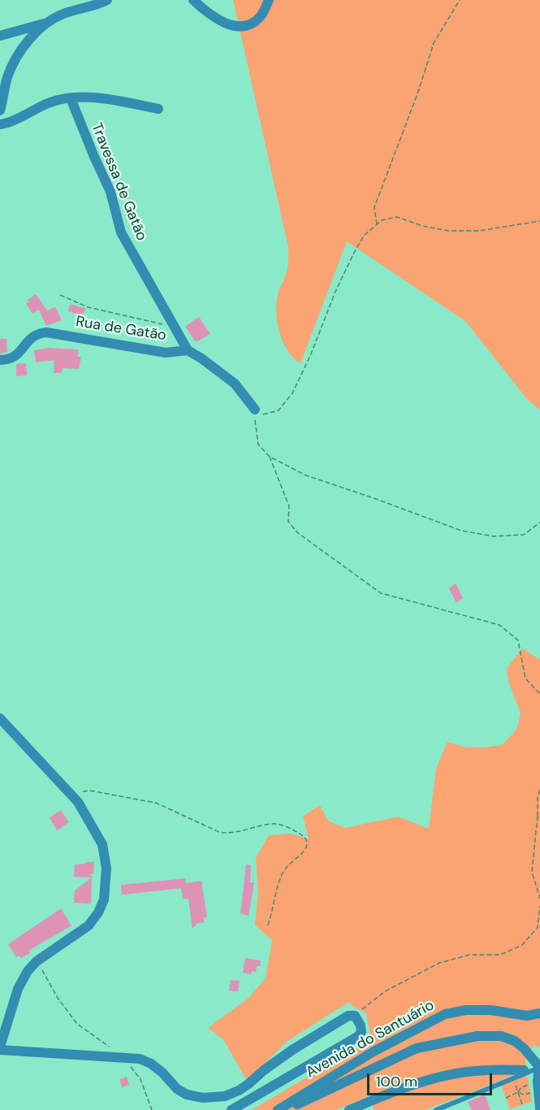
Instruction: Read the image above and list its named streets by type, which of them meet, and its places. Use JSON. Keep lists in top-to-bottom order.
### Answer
{
  "streets": {
    "street": ["Travessa de Gatão", "Rua de Gatão", "Avenida do Santuário"]
  },
  "crossings": [
    ["Travessa de Gatão", "Rua de Gatão"]
  ],
  "scale_bar": "100 m"
}
